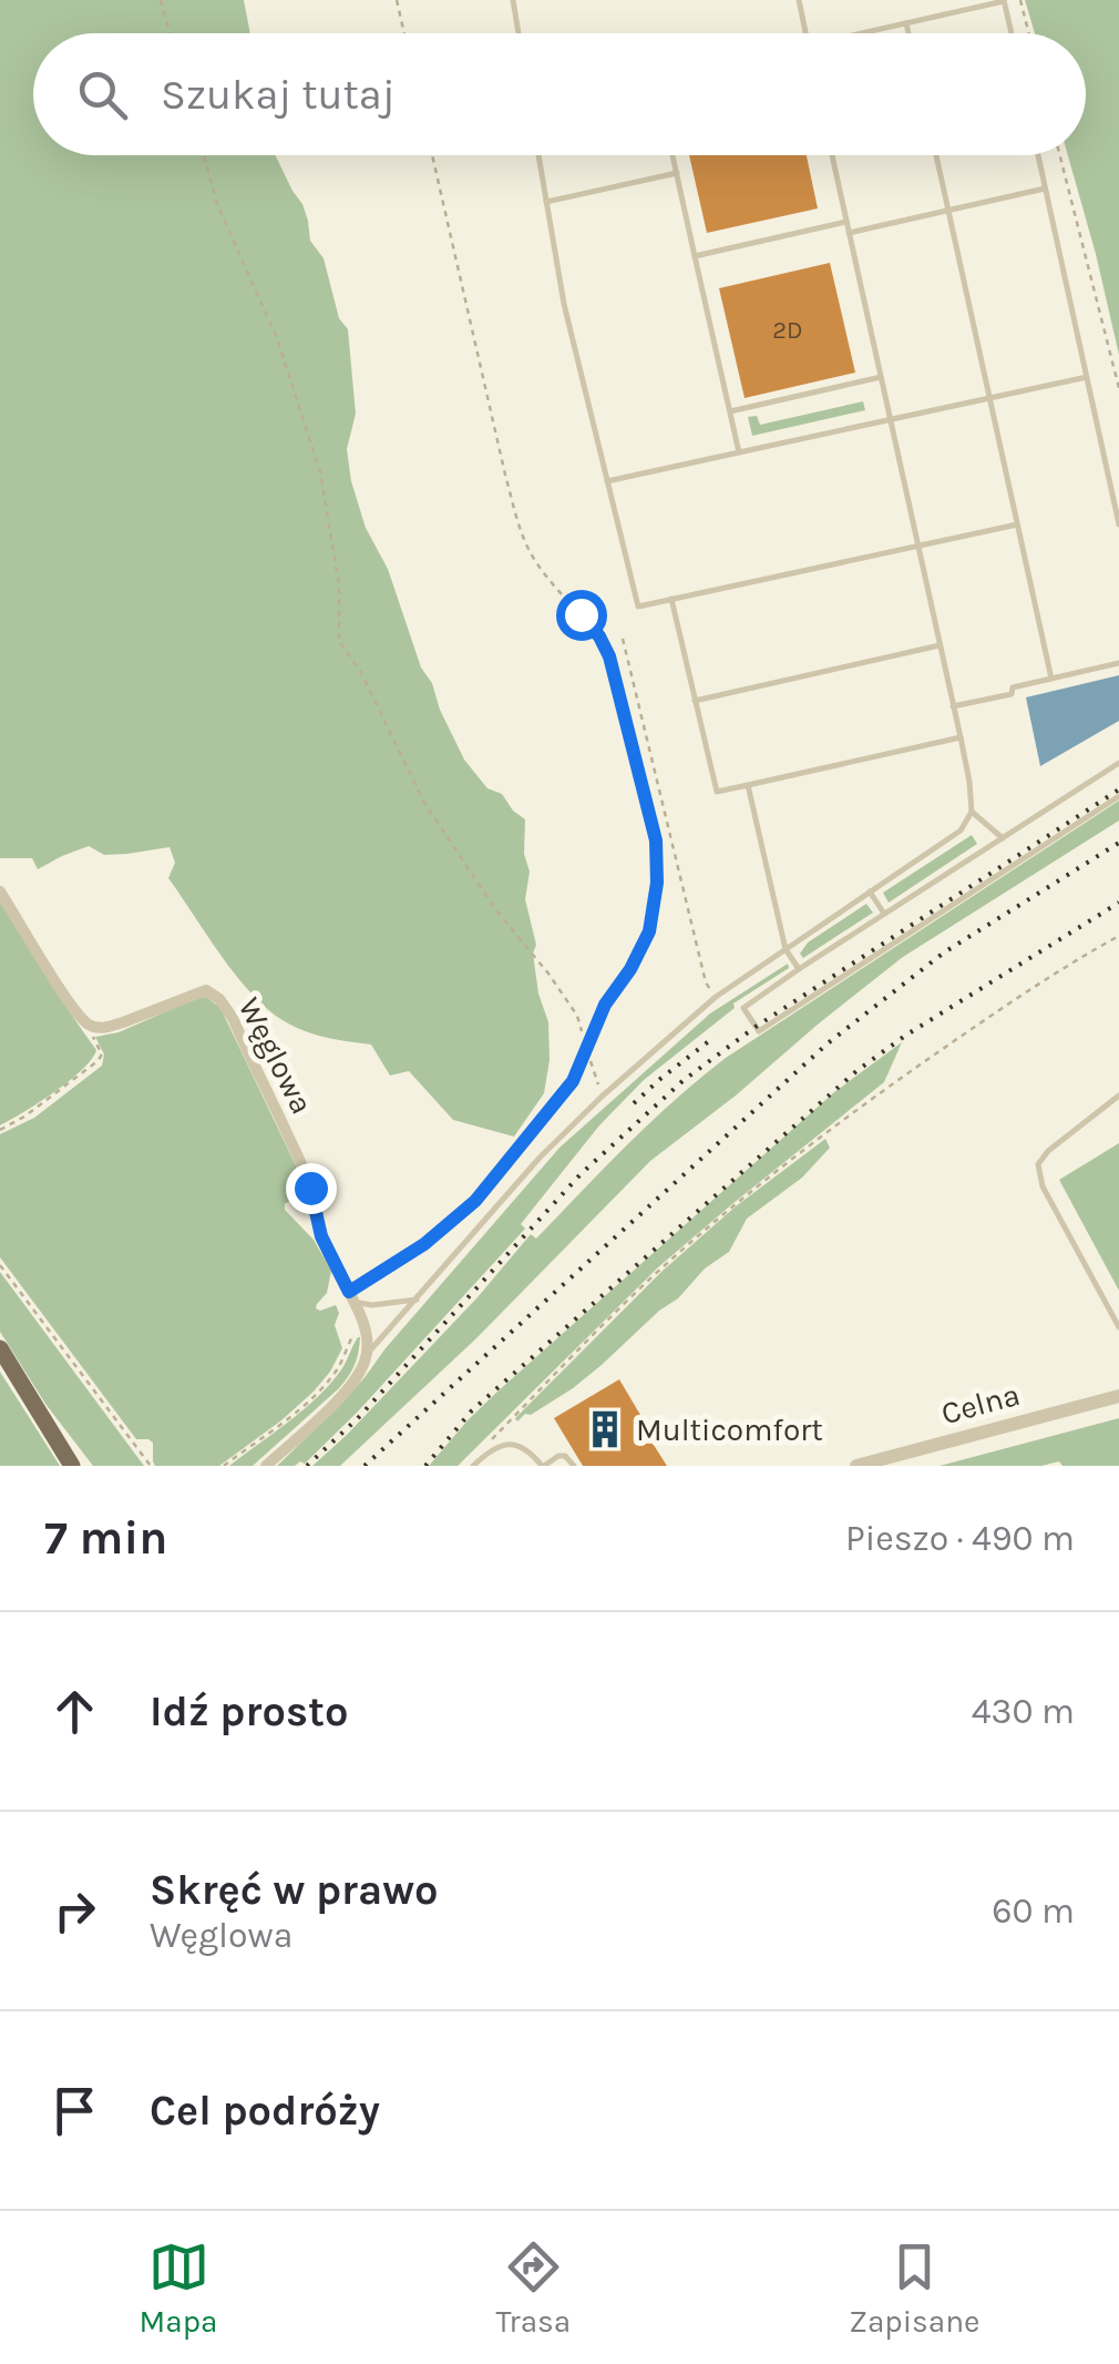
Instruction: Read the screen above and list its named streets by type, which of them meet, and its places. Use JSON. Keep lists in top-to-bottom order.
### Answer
{
  "streets": {
    "street": ["Węglowa", "Celna"]
  },
  "places": {
    "building": ["Multicomfort"]
  },
  "house_numbers": ["2D"],
  "page": {
    "search": "Szukaj tutaj",
    "heading": ["7 min", "Pieszo · 490 m"],
    "list": [
      ["Idź prosto", "430 m"],
      ["Skręć w prawo", "Węglowa", "60 m"],
      "Cel podróży"
    ],
    "nav": ["Mapa", "Trasa", "Zapisane"]
  }
}
